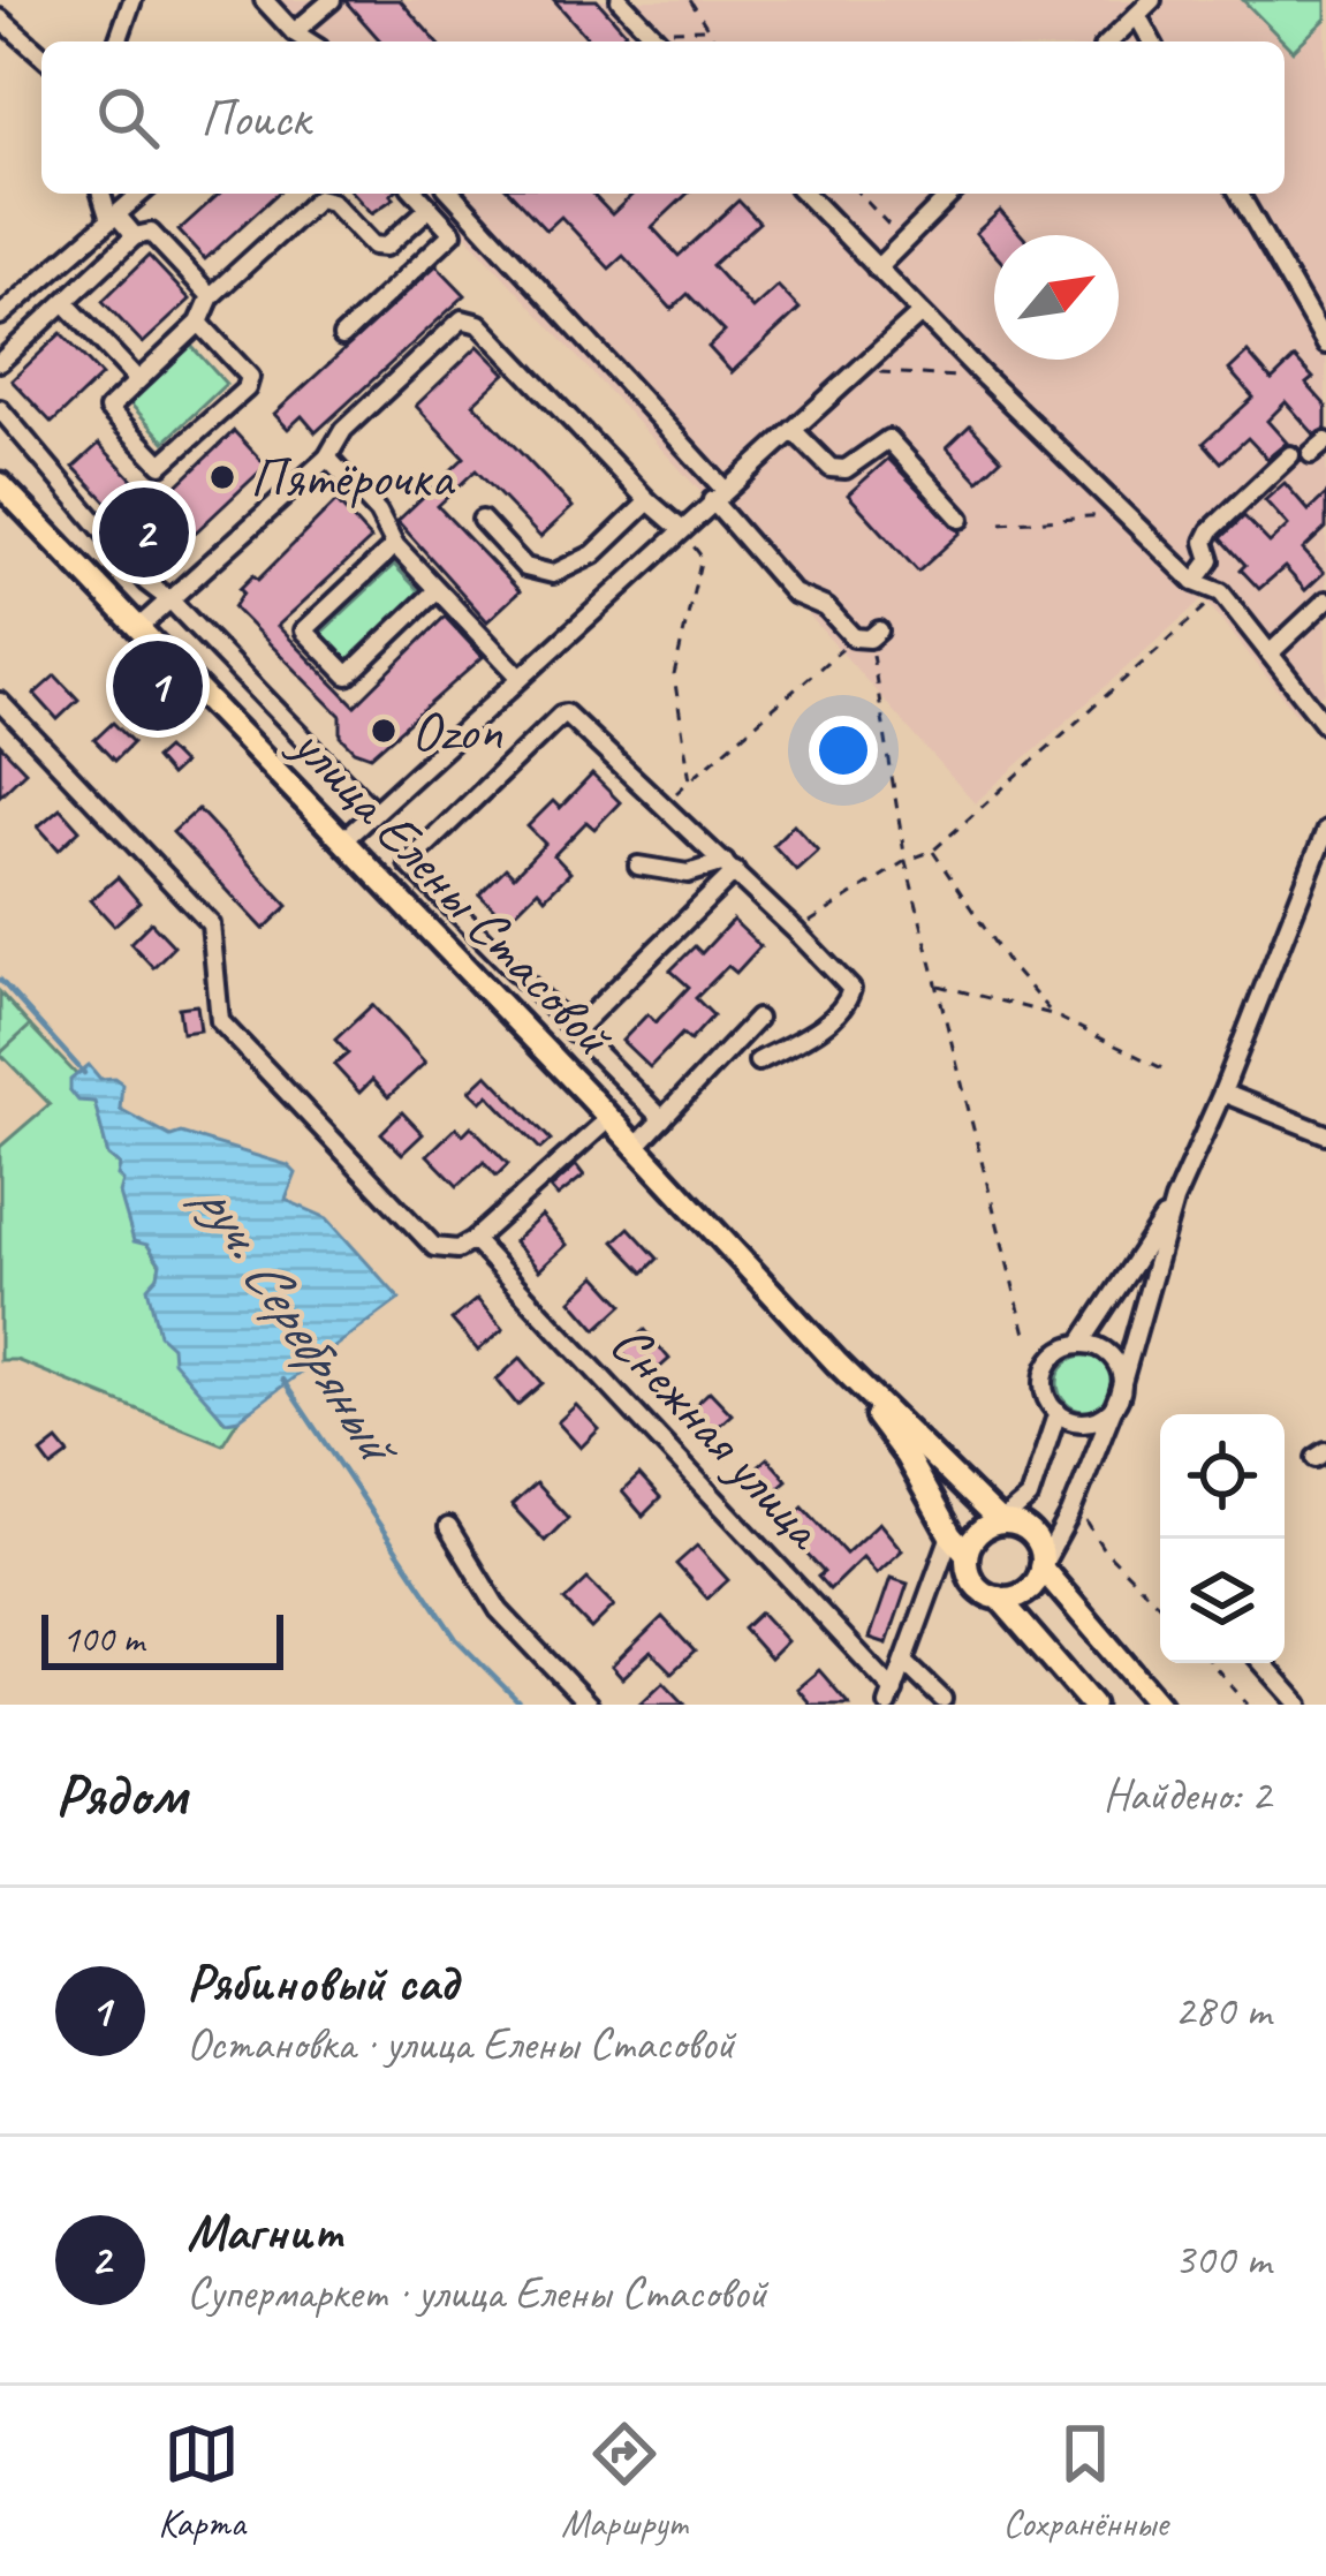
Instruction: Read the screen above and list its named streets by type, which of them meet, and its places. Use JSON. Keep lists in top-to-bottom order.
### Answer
{
  "streets": {
    "main road": ["улица Елены Стасовой"],
    "street": ["Снежная улица"]
  },
  "crossings": [
    ["улица Елены Стасовой", "Снежная улица"]
  ],
  "water": ["руч. Серебряный"],
  "places": ["Пятёрочка", "Ozon"],
  "scale_bar": "100 m",
  "north": "top right",
  "page": {
    "search": "Поиск",
    "pins": ["2", "1"],
    "scale": "100 m",
    "heading": ["Рядом", "Найдено: 2"],
    "list": [
      {
        "mark": "1",
        "name": "Рябиновый сад",
        "note": "Остановка · улица Елены Стасовой",
        "value": "280 m"
      },
      {
        "mark": "2",
        "name": "Магнит",
        "note": "Супермаркет · улица Елены Стасовой",
        "value": "300 m"
      }
    ],
    "nav": ["Карта", "Маршрут", "Сохранённые"]
  }
}
